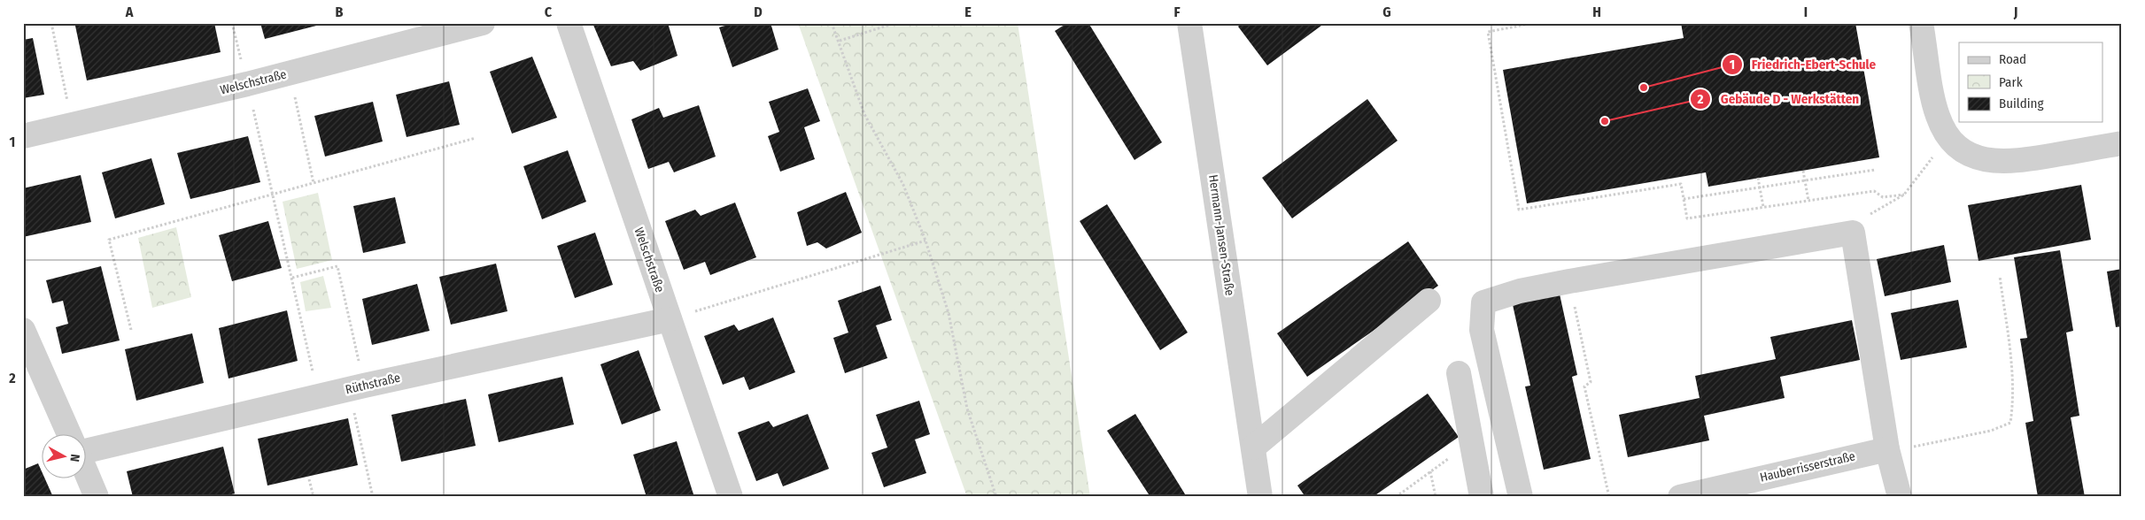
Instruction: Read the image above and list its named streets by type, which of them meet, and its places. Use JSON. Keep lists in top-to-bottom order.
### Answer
{
  "streets": {
    "street": [
      "Welschstraße",
      "Hermann-Jansen-Straße",
      "Rüthstraße",
      "Hauberrisserstraße"
    ]
  },
  "crossings": [
    ["Welschstraße", "Rüthstraße"]
  ],
  "places": ["Friedrich-Ebert-Schule", "Gebäude D - Werkstätten"],
  "legend": ["Road", "Park", "Building"],
  "north": "right",
  "grid": {
    "columns": [
      "A",
      "B",
      "C",
      "D",
      "E",
      "F",
      "G",
      "H",
      "I",
      "J"
    ],
    "rows": ["1", "2"]
  }
}
